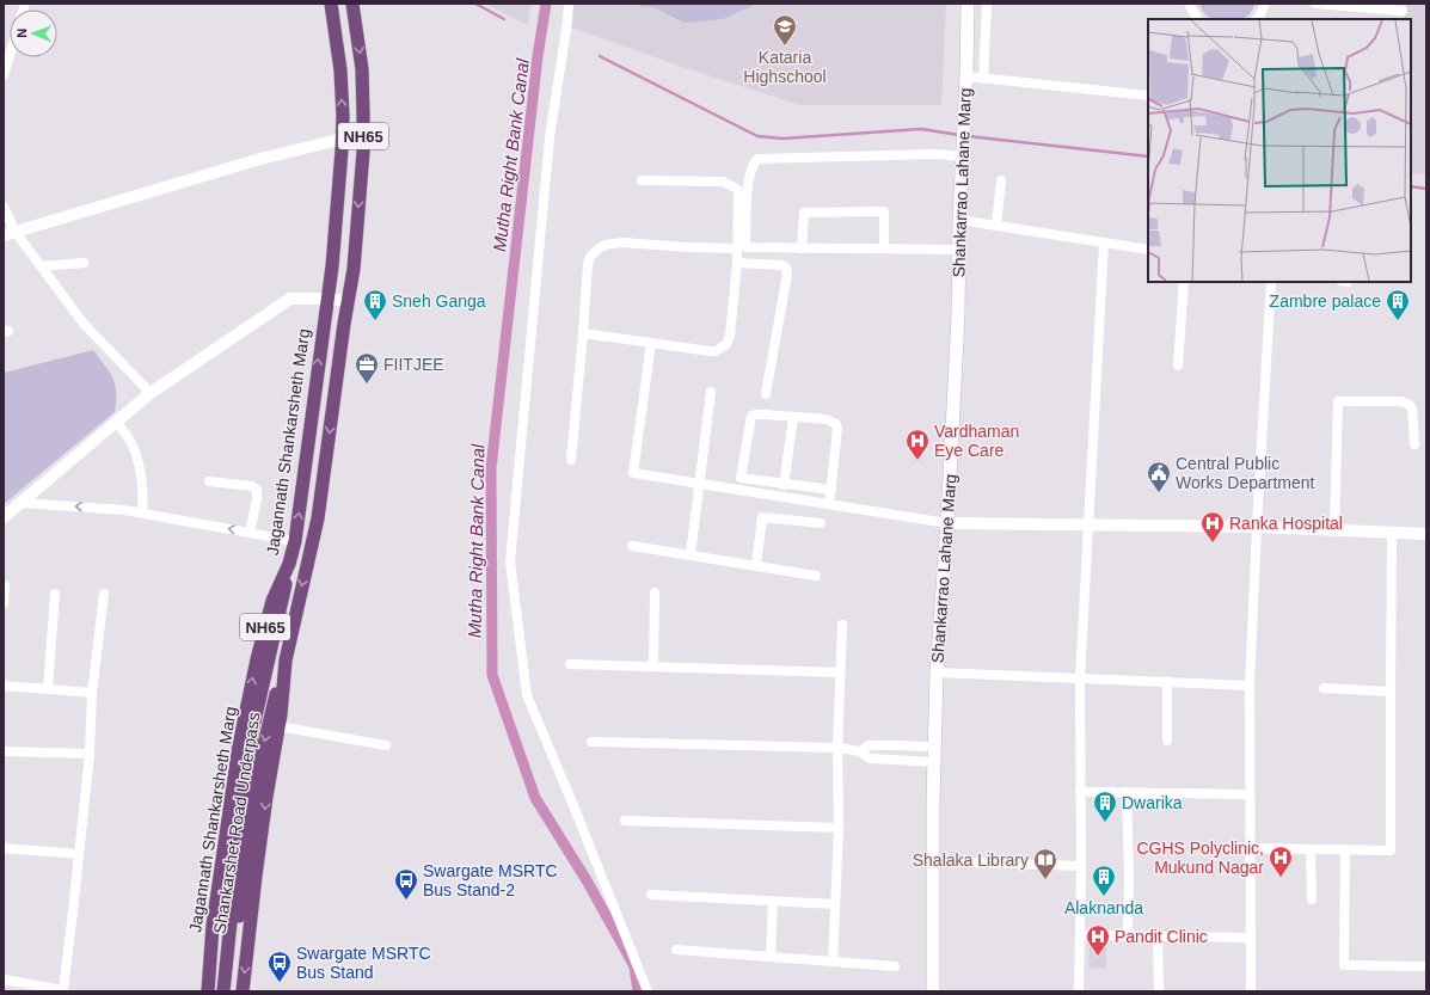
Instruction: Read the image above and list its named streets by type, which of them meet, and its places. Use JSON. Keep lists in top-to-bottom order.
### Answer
{
  "streets": {
    "highway": ["NH65", "Jagannath Shankarsheth Marg", "Shankarshet Road Underpass"],
    "main road": ["Shankarrao Lahane Marg"]
  },
  "crossings": [
    ["NH65", "Shankarshet Road Underpass"]
  ],
  "water": ["Mutha Right Bank Canal"],
  "places": {
    "school or university": ["Kataria Highschool"],
    "building": [
      "Sneh Ganga",
      "Zambre palace",
      "Dwarika",
      "Alaknanda"
    ],
    "office": ["FIITJEE"],
    "hospital": [
      "Vardhaman Eye Care",
      "Ranka Hospital",
      "CGHS Polyclinic, Mukund Nagar",
      "Pandit Clinic"
    ],
    "public building": ["Central Public Works Department"],
    "library": ["Shalaka Library"],
    "bus stop": ["Swargate MSRTC Bus Stand-2", "Swargate MSRTC Bus Stand"]
  },
  "north": "left"
}
